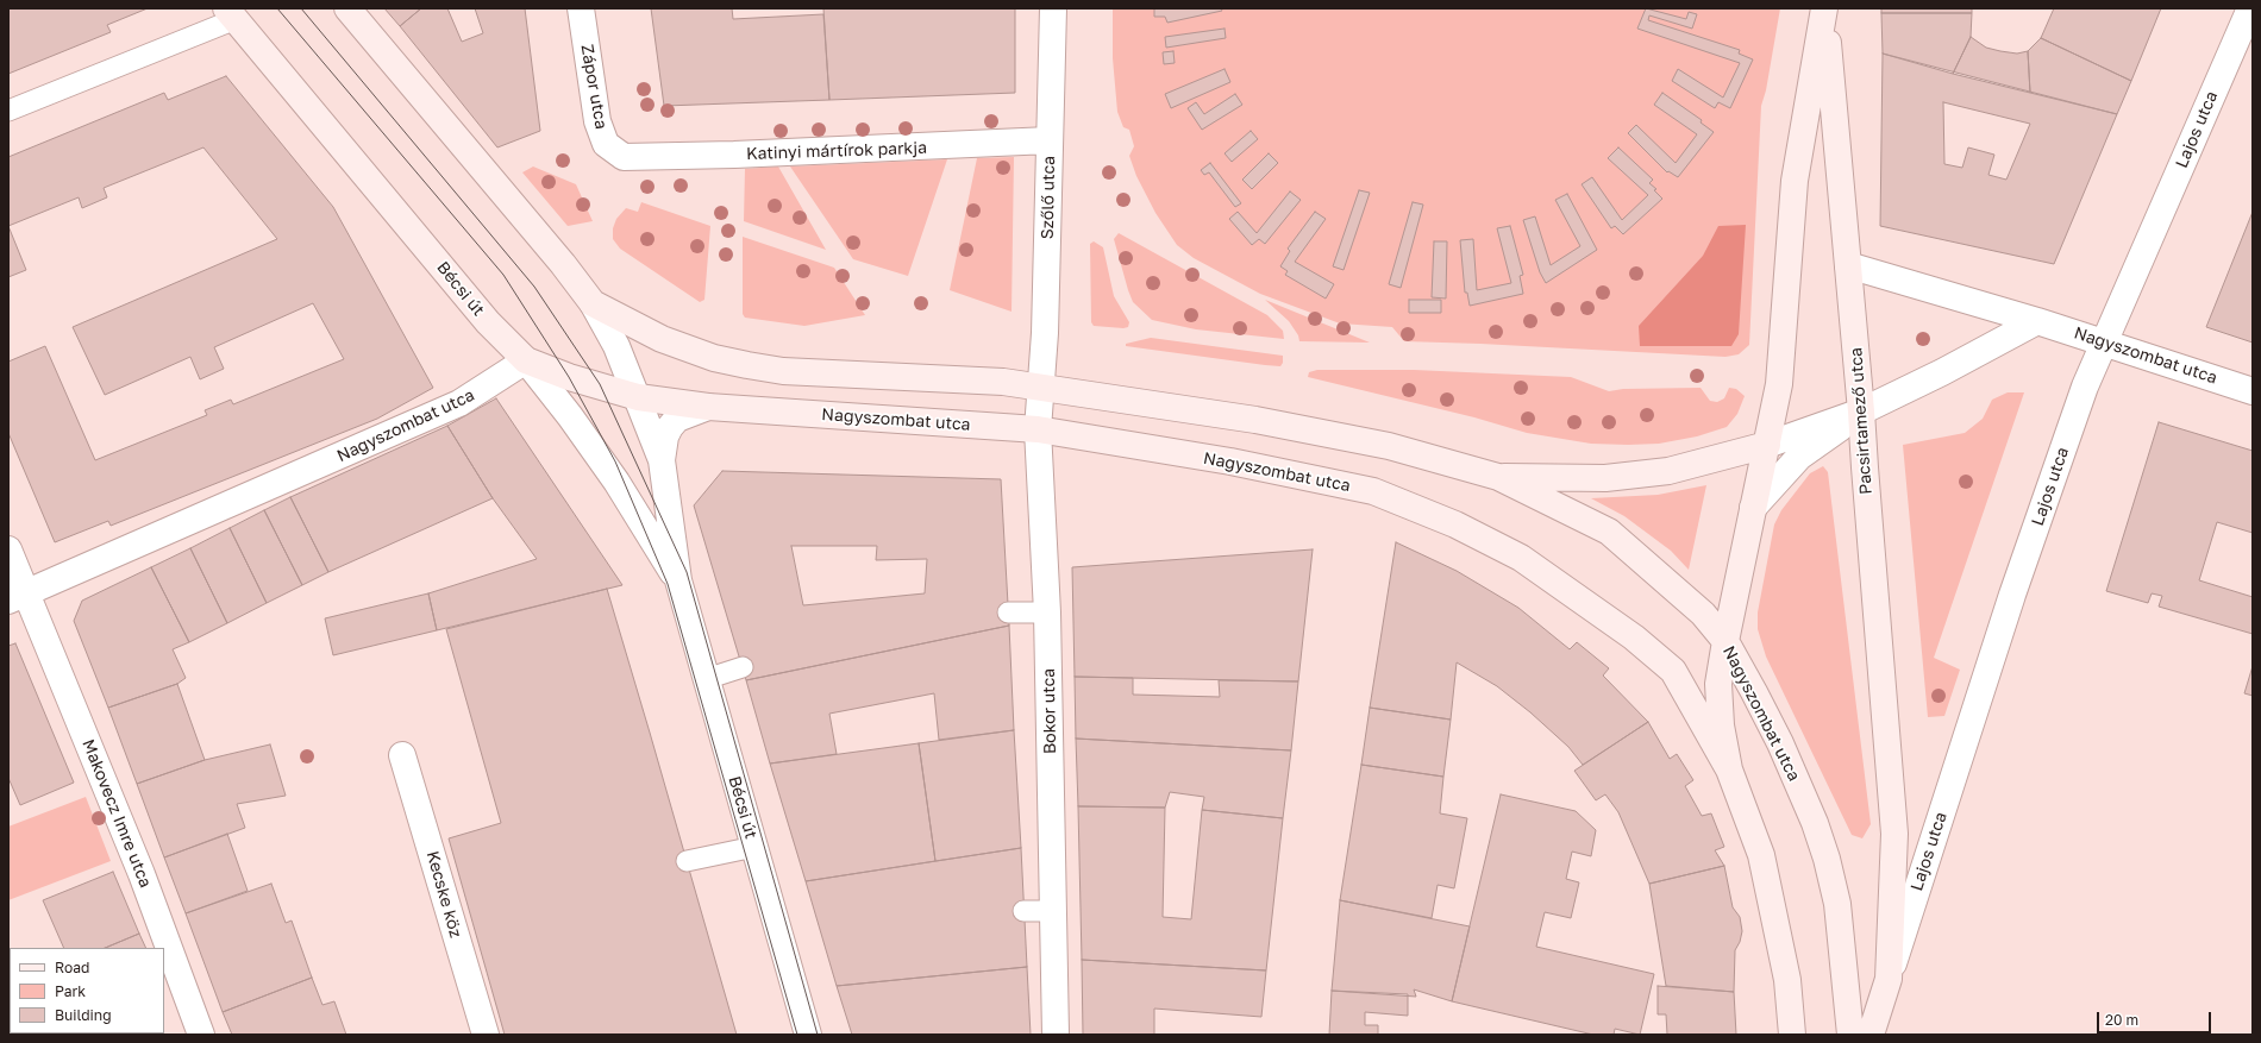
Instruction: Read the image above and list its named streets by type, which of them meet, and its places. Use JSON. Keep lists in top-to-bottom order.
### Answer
{
  "streets": {
    "main road": [
      "Lajos utca",
      "Bécsi út",
      "Nagyszombat utca",
      "Pacsirtamező utca"
    ],
    "street": [
      "Zápor utca",
      "Katinyi mártírok parkja",
      "Szőlő utca",
      "Bokor utca",
      "Makovecz Imre utca",
      "Kecske köz"
    ]
  },
  "crossings": [
    ["Zápor utca", "Katinyi mártírok parkja"],
    ["Lajos utca", "Nagyszombat utca"],
    ["Lajos utca", "Pacsirtamező utca"],
    ["Katinyi mártírok parkja", "Szőlő utca"],
    ["Szőlő utca", "Nagyszombat utca"],
    ["Szőlő utca", "Bokor utca"],
    ["Bécsi út", "Nagyszombat utca"],
    ["Nagyszombat utca", "Pacsirtamező utca"],
    ["Nagyszombat utca", "Bokor utca"],
    ["Nagyszombat utca", "Makovecz Imre utca"]
  ],
  "legend": ["Road", "Park", "Building"],
  "scale_bar": "20 m"
}
